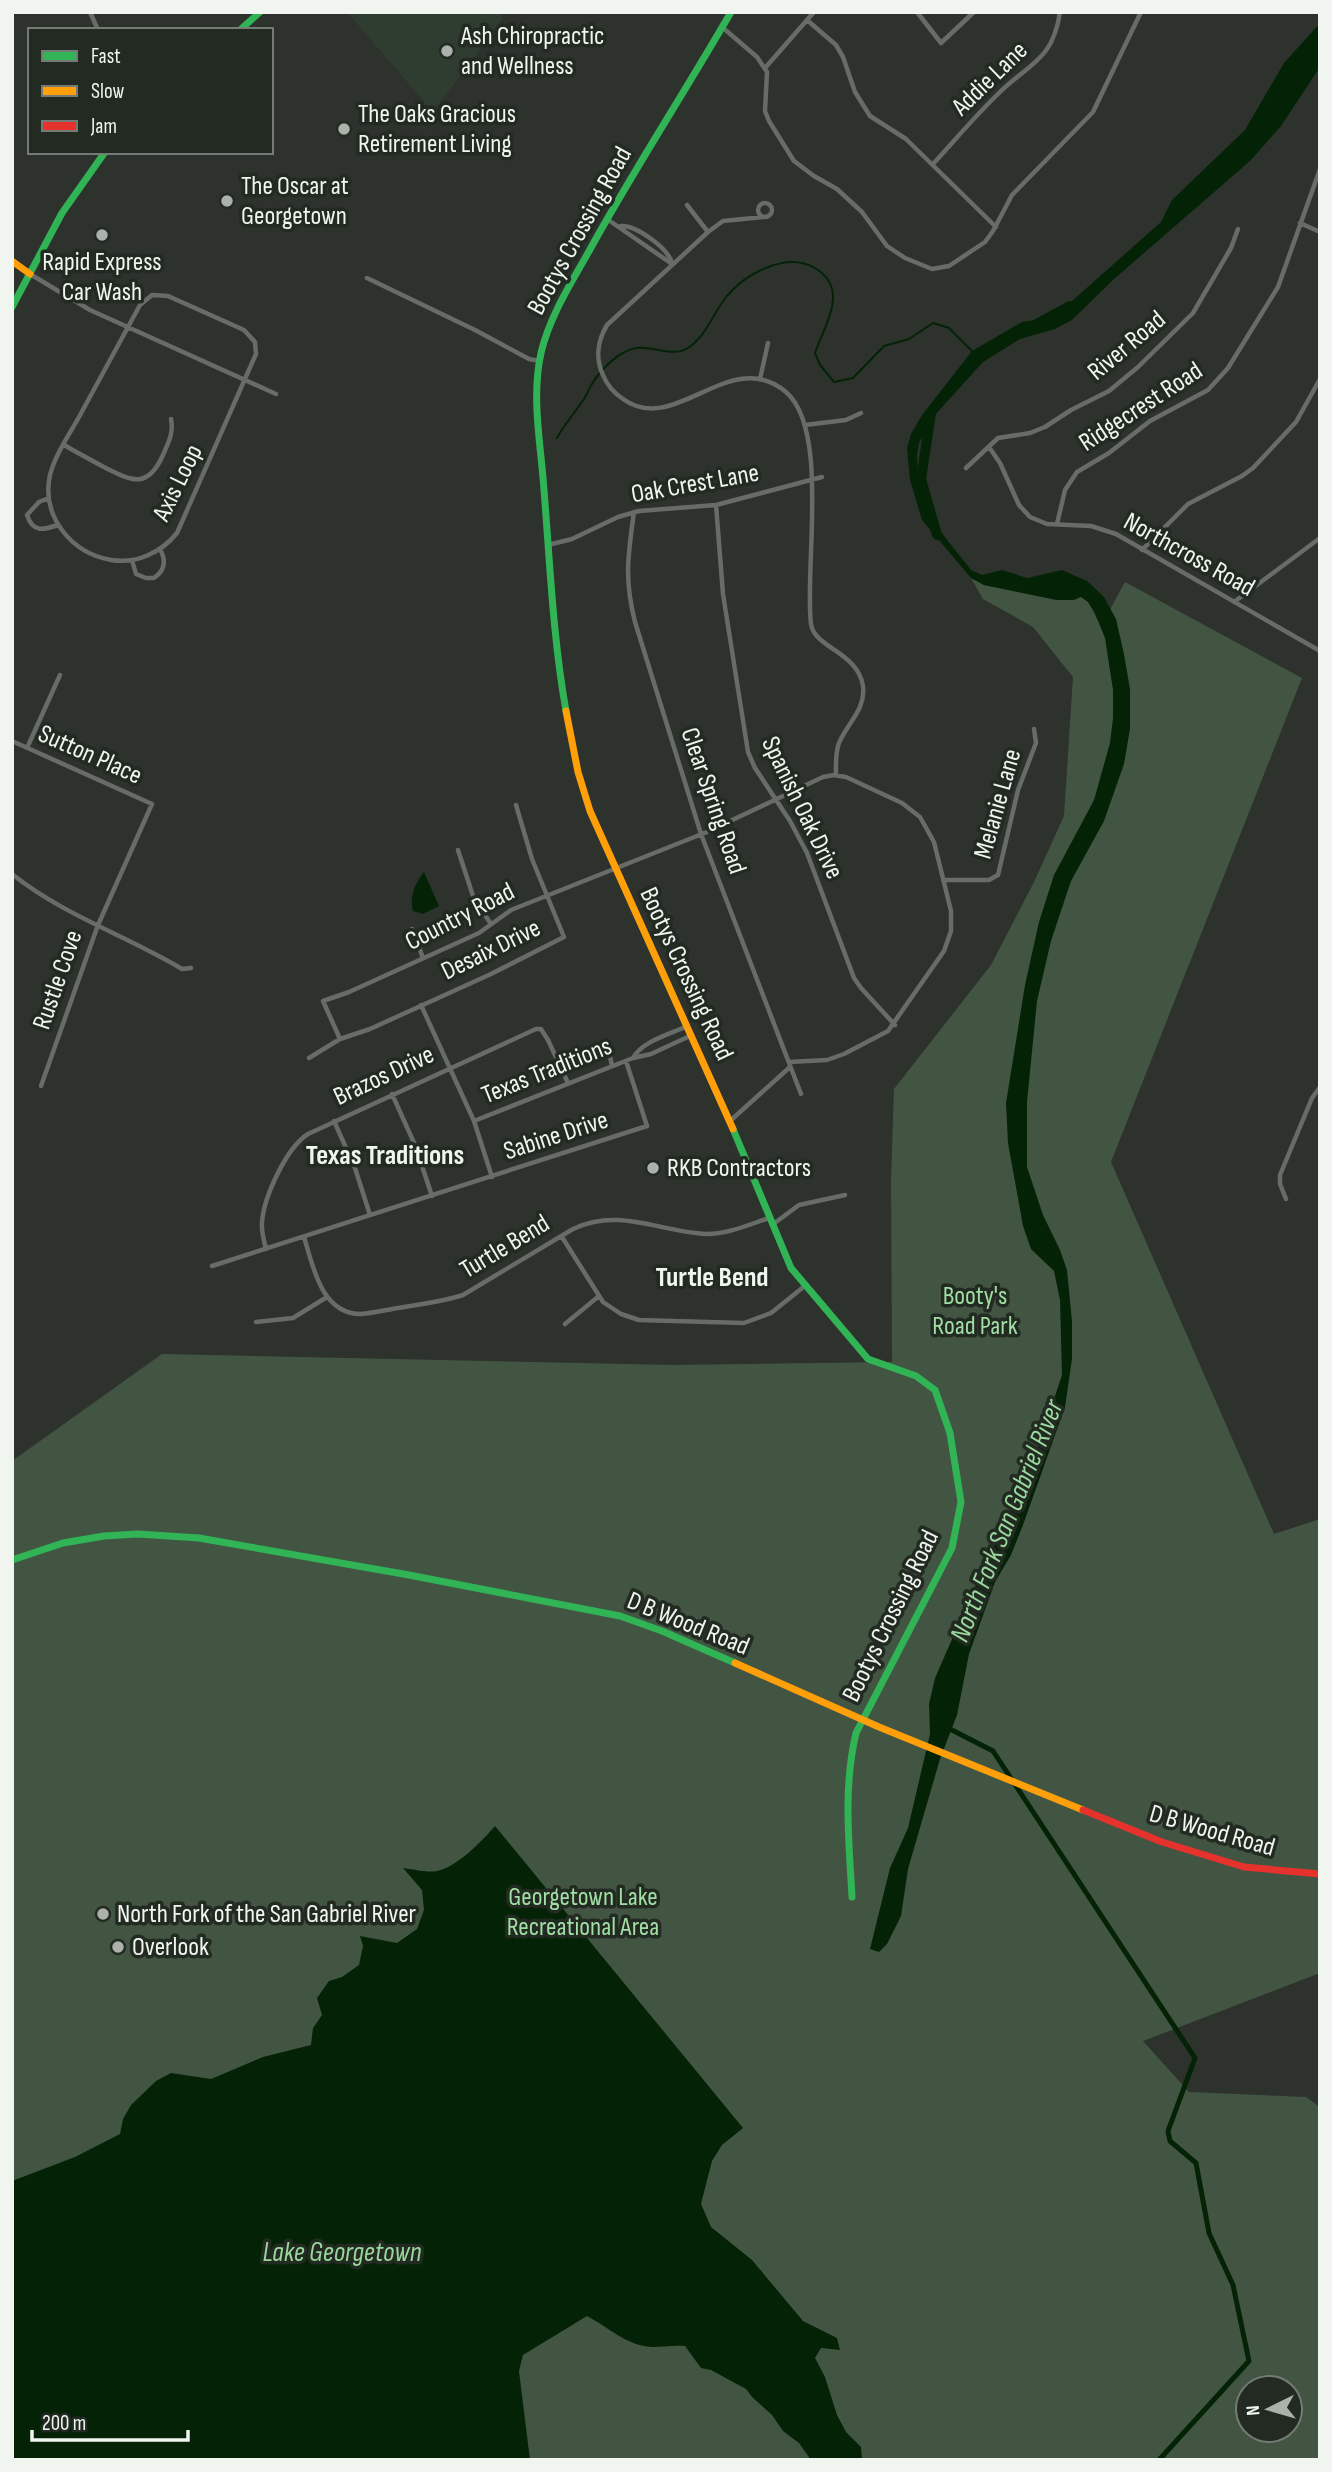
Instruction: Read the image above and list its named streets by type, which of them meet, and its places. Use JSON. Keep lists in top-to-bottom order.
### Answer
{
  "streets": {
    "street": [
      "Addie Lane",
      "Bootys Crossing Road",
      "River Road",
      "Ridgecrest Road",
      "Axis Loop",
      "Oak Crest Lane",
      "Northcross Road",
      "Sutton Place",
      "Clear Spring Road",
      "Melanie Lane",
      "Spanish Oak Drive",
      "Country Road",
      "Desaix Drive",
      "Rustle Cove",
      "Texas Traditions",
      "Brazos Drive",
      "Sabine Drive",
      "Turtle Bend",
      "D B Wood Road"
    ]
  },
  "crossings": [
    ["Bootys Crossing Road", "Oak Crest Lane"],
    ["Bootys Crossing Road", "Country Road"],
    ["Bootys Crossing Road", "Texas Traditions"],
    ["Bootys Crossing Road", "Turtle Bend"],
    ["River Road", "Northcross Road"],
    ["Ridgecrest Road", "Northcross Road"],
    ["Oak Crest Lane", "Clear Spring Road"],
    ["Oak Crest Lane", "Spanish Oak Drive"],
    ["Sutton Place", "Rustle Cove"],
    ["Clear Spring Road", "Country Road"],
    ["Spanish Oak Drive", "Country Road"],
    ["Country Road", "Desaix Drive"],
    ["Texas Traditions", "Brazos Drive"],
    ["Texas Traditions", "Sabine Drive"],
    ["Brazos Drive", "Sabine Drive"]
  ],
  "districts": ["Texas Traditions", "Turtle Bend"],
  "water": ["North Fork San Gabriel River", "Lake Georgetown"],
  "parks": ["Booty's Road Park", "Georgetown Lake Recreational Area"],
  "places": [
    "Ash Chiropractic and Wellness",
    "The Oaks Gracious Retirement Living",
    "The Oscar at Georgetown",
    "Rapid Express Car Wash",
    "RKB Contractors",
    "North Fork of the San Gabriel River",
    "Overlook"
  ],
  "legend": ["Fast", "Slow", "Jam"],
  "scale_bar": "200 m",
  "north": "left"
}
